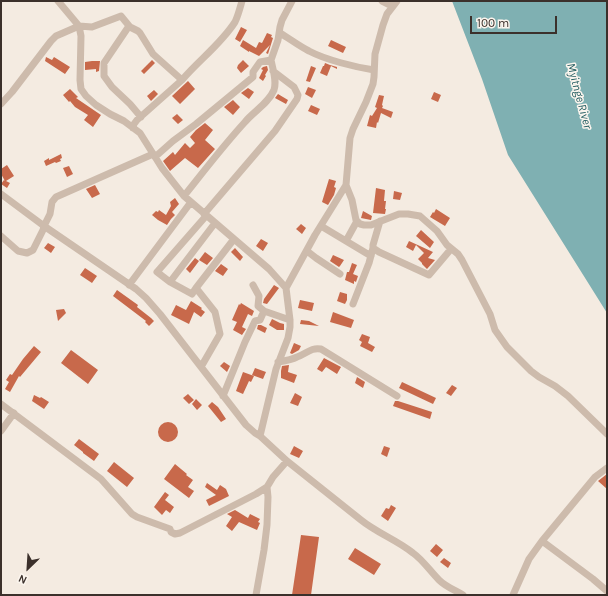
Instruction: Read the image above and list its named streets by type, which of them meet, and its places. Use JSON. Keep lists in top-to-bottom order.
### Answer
{
  "water": ["Myitnge River"],
  "scale_bar": "100 m",
  "north": "bottom left"
}
